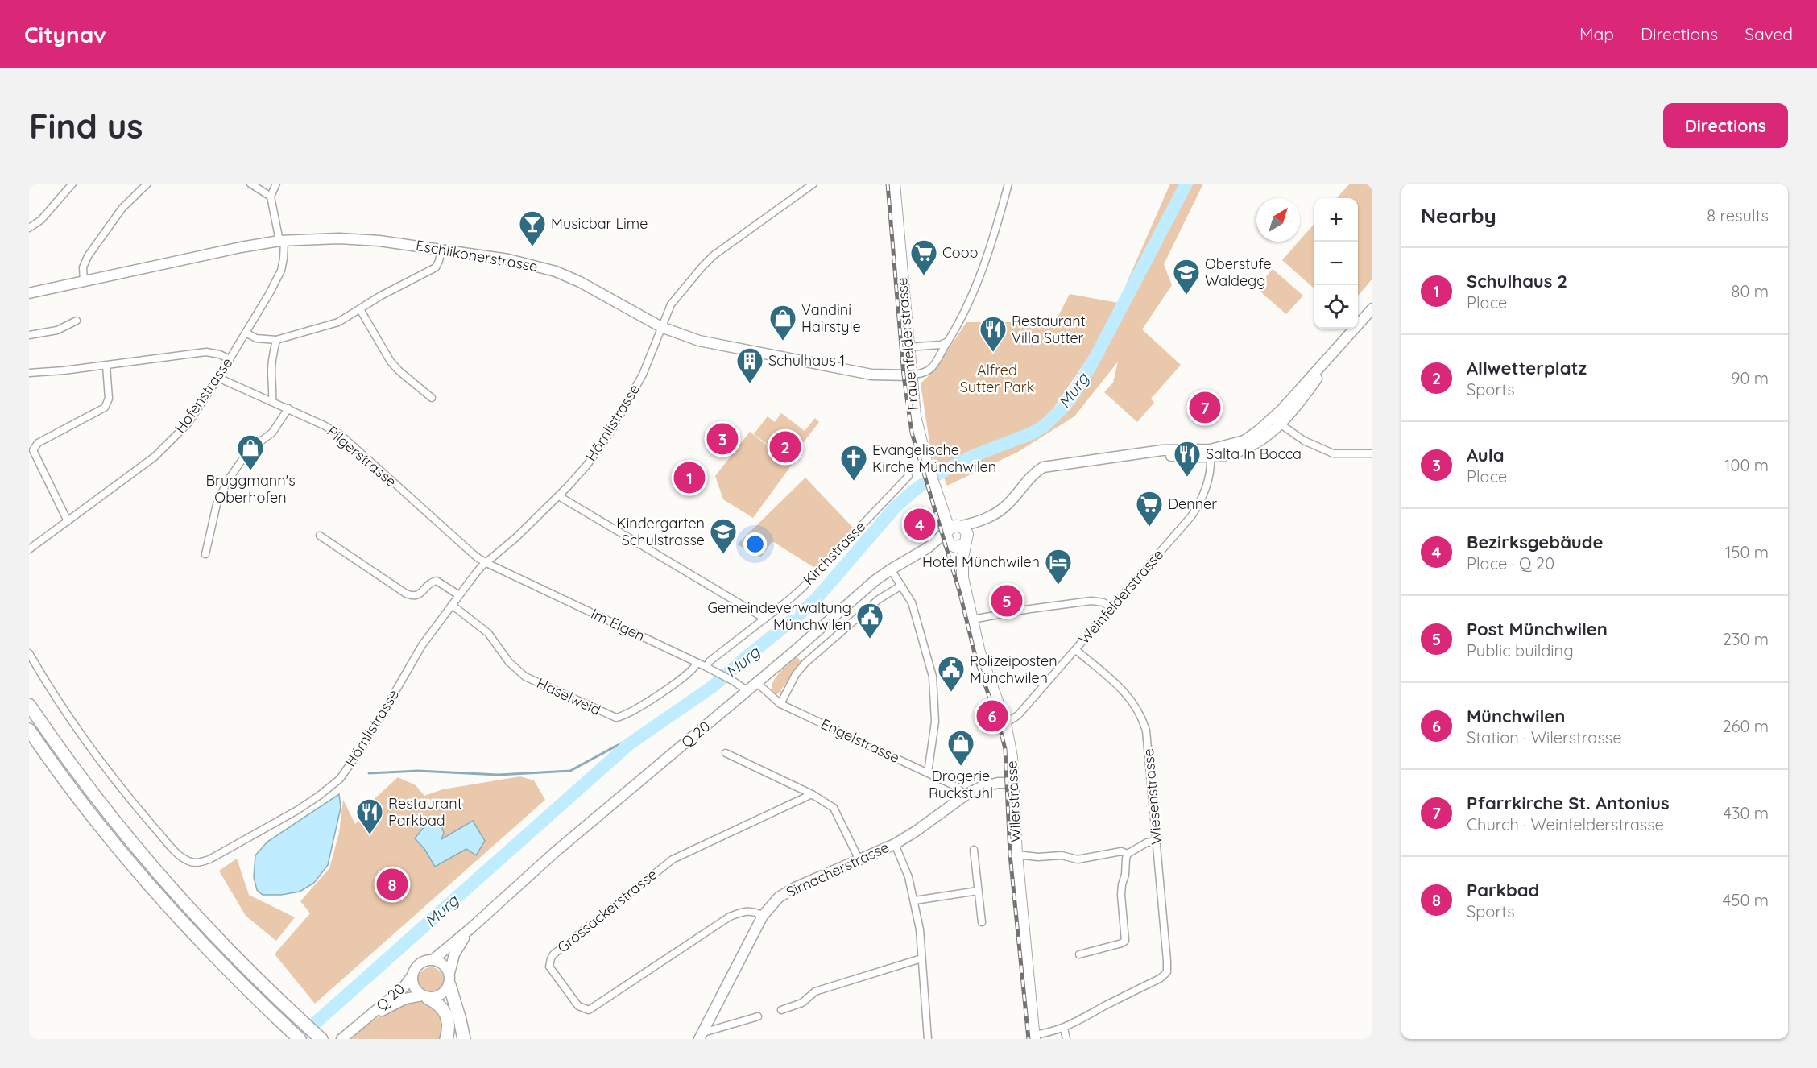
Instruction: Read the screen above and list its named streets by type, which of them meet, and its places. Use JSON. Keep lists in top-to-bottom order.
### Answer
{
  "streets": {
    "main road": [
      "Eschlikonerstrasse",
      "Frauenfelderstrasse",
      "Q 20",
      "Wilerstrasse",
      "Sirnacherstrasse"
    ],
    "street": [
      "Hofenstrasse",
      "Hörnlistrasse",
      "Pilgerstrasse",
      "Kirchstrasse",
      "Weinfelderstrasse",
      "Im Eigen",
      "Haselweid",
      "Engelstrasse",
      "Wiesenstrasse",
      "Grossackerstrasse"
    ]
  },
  "crossings": [
    ["Eschlikonerstrasse", "Frauenfelderstrasse"],
    ["Eschlikonerstrasse", "Hofenstrasse"],
    ["Eschlikonerstrasse", "Hörnlistrasse"],
    ["Frauenfelderstrasse", "Q 20"],
    ["Frauenfelderstrasse", "Wilerstrasse"],
    ["Hofenstrasse", "Pilgerstrasse"],
    ["Hörnlistrasse", "Pilgerstrasse"],
    ["Hörnlistrasse", "Im Eigen"],
    ["Hörnlistrasse", "Haselweid"],
    ["Pilgerstrasse", "Im Eigen"],
    ["Kirchstrasse", "Im Eigen"],
    ["Weinfelderstrasse", "Wiesenstrasse"],
    ["Weinfelderstrasse", "Wilerstrasse"],
    ["Im Eigen", "Haselweid"],
    ["Im Eigen", "Q 20"],
    ["Q 20", "Engelstrasse"],
    ["Q 20", "Wilerstrasse"],
    ["Engelstrasse", "Sirnacherstrasse"],
    ["Wilerstrasse", "Sirnacherstrasse"],
    ["Sirnacherstrasse", "Grossackerstrasse"]
  ],
  "water": ["Murg"],
  "parks": ["Alfred Sutter Park"],
  "places": {
    "bar": ["Musicbar Lime"],
    "supermarket": ["Coop", "Denner"],
    "school or university": ["Oberstufe Waldegg", "Kindergarten Schulstrasse"],
    "shop": ["Vandini Hairstyle", "Bruggmann's Oberhofen", "Drogerie Ruckstuhl"],
    "restaurant": ["Restaurant Villa Sutter", "Salta In Bocca", "Restaurant Parkbad"],
    "building": ["Schulhaus 1"],
    "church": ["Evangelische Kirche Münchwilen"],
    "hotel": ["Hotel Münchwilen"],
    "public building": ["Gemeindeverwaltung Münchwilen", "Polizeiposten Münchwilen"]
  },
  "north": "top right",
  "page": {
    "header": "Citynav",
    "nav": ["Map", "Directions", "Saved"],
    "buttons": "Directions",
    "title": "Find us",
    "heading": ["Nearby", "8 results"],
    "map_buttons": ["+", "−"],
    "list": [
      {
        "mark": "1",
        "name": "Schulhaus 2",
        "note": "Place",
        "value": "80 m"
      },
      {
        "mark": "2",
        "name": "Allwetterplatz",
        "note": "Sports",
        "value": "90 m"
      },
      {
        "mark": "3",
        "name": "Aula",
        "note": "Place",
        "value": "100 m"
      },
      {
        "mark": "4",
        "name": "Bezirksgebäude",
        "note": "Place · Q 20",
        "value": "150 m"
      },
      {
        "mark": "5",
        "name": "Post Münchwilen",
        "note": "Public building",
        "value": "230 m"
      },
      {
        "mark": "6",
        "name": "Münchwilen",
        "note": "Station · Wilerstrasse",
        "value": "260 m"
      },
      {
        "mark": "7",
        "name": "Pfarrkirche St. Antonius",
        "note": "Church · Weinfelderstrasse",
        "value": "430 m"
      },
      {
        "mark": "8",
        "name": "Parkbad",
        "note": "Sports",
        "value": "450 m"
      }
    ],
    "pins": [
      "7",
      "3",
      "2",
      "1",
      "4",
      "5",
      "6",
      "8"
    ]
  }
}
